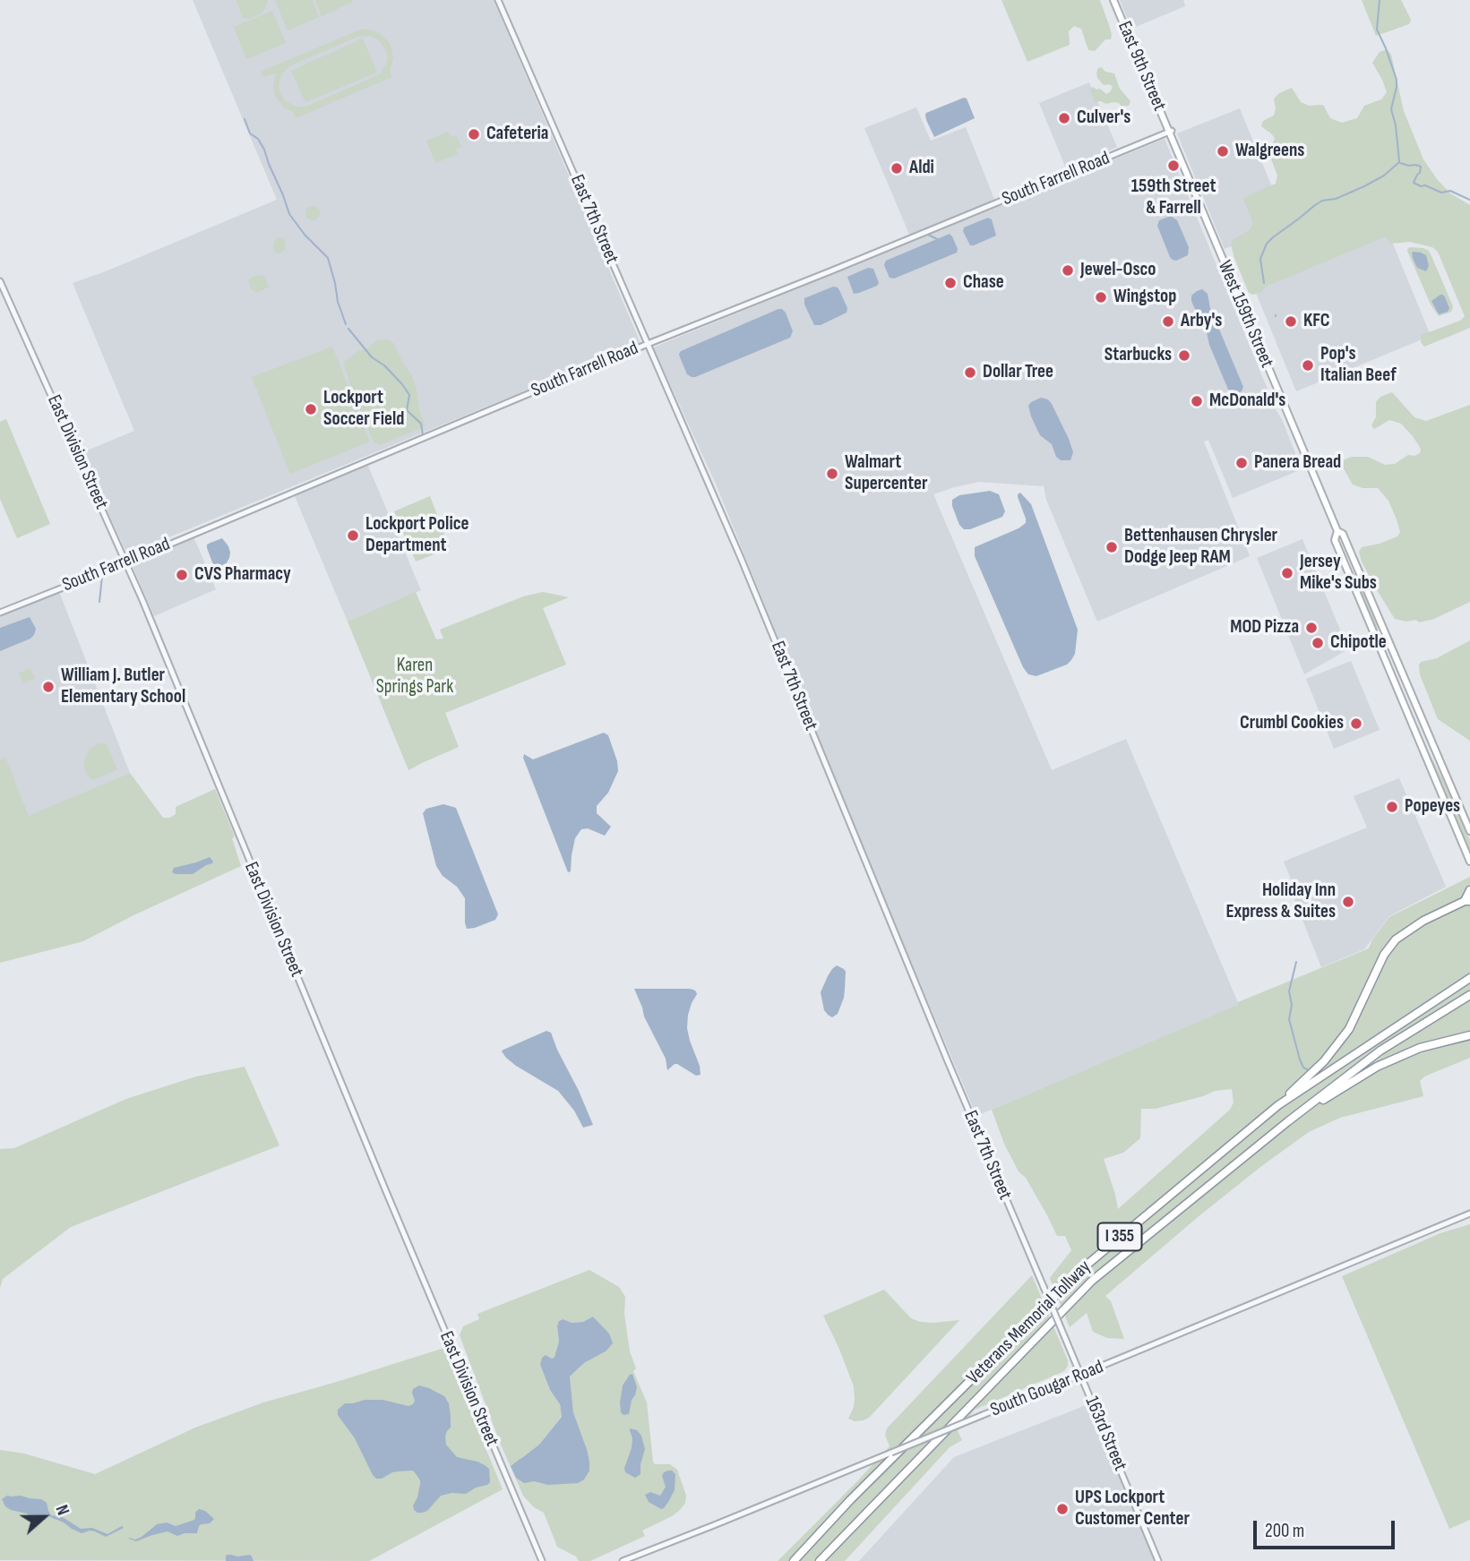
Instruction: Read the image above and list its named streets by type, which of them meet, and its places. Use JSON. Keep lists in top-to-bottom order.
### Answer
{
  "streets": {
    "highway": ["I 355", "Veterans Memorial Tollway"],
    "main road": ["East 9th Street", "West 159th Street"],
    "street": [
      "South Farrell Road",
      "East 7th Street",
      "East Division Street",
      "South Gougar Road",
      "163rd Street"
    ]
  },
  "crossings": [
    ["East 9th Street", "South Farrell Road"],
    ["East 9th Street", "West 159th Street"],
    ["South Farrell Road", "East 7th Street"],
    ["South Farrell Road", "West 159th Street"],
    ["South Farrell Road", "East Division Street"],
    ["East 7th Street", "South Gougar Road"],
    ["East 7th Street", "163rd Street"],
    ["South Gougar Road", "163rd Street"]
  ],
  "parks": ["Karen Springs Park"],
  "places": [
    "Culver's",
    "Cafeteria",
    "Walgreens",
    "159th Street & Farrell",
    "Aldi",
    "Jewel-Osco",
    "Chase",
    "Wingstop",
    "Arby's",
    "KFC",
    "Starbucks",
    "Pop's Italian Beef",
    "Dollar Tree",
    "McDonald's",
    "Lockport Soccer Field",
    "Panera Bread",
    "Walmart Supercenter",
    "Lockport Police Department",
    "Bettenhausen Chrysler Dodge Jeep RAM",
    "Jersey Mike's Subs",
    "CVS Pharmacy",
    "MOD Pizza",
    "Chipotle",
    "William J. Butler Elementary School",
    "Crumbl Cookies",
    "Popeyes",
    "Holiday Inn Express & Suites",
    "UPS Lockport Customer Center"
  ],
  "scale_bar": "200 m",
  "north": "right"
}
